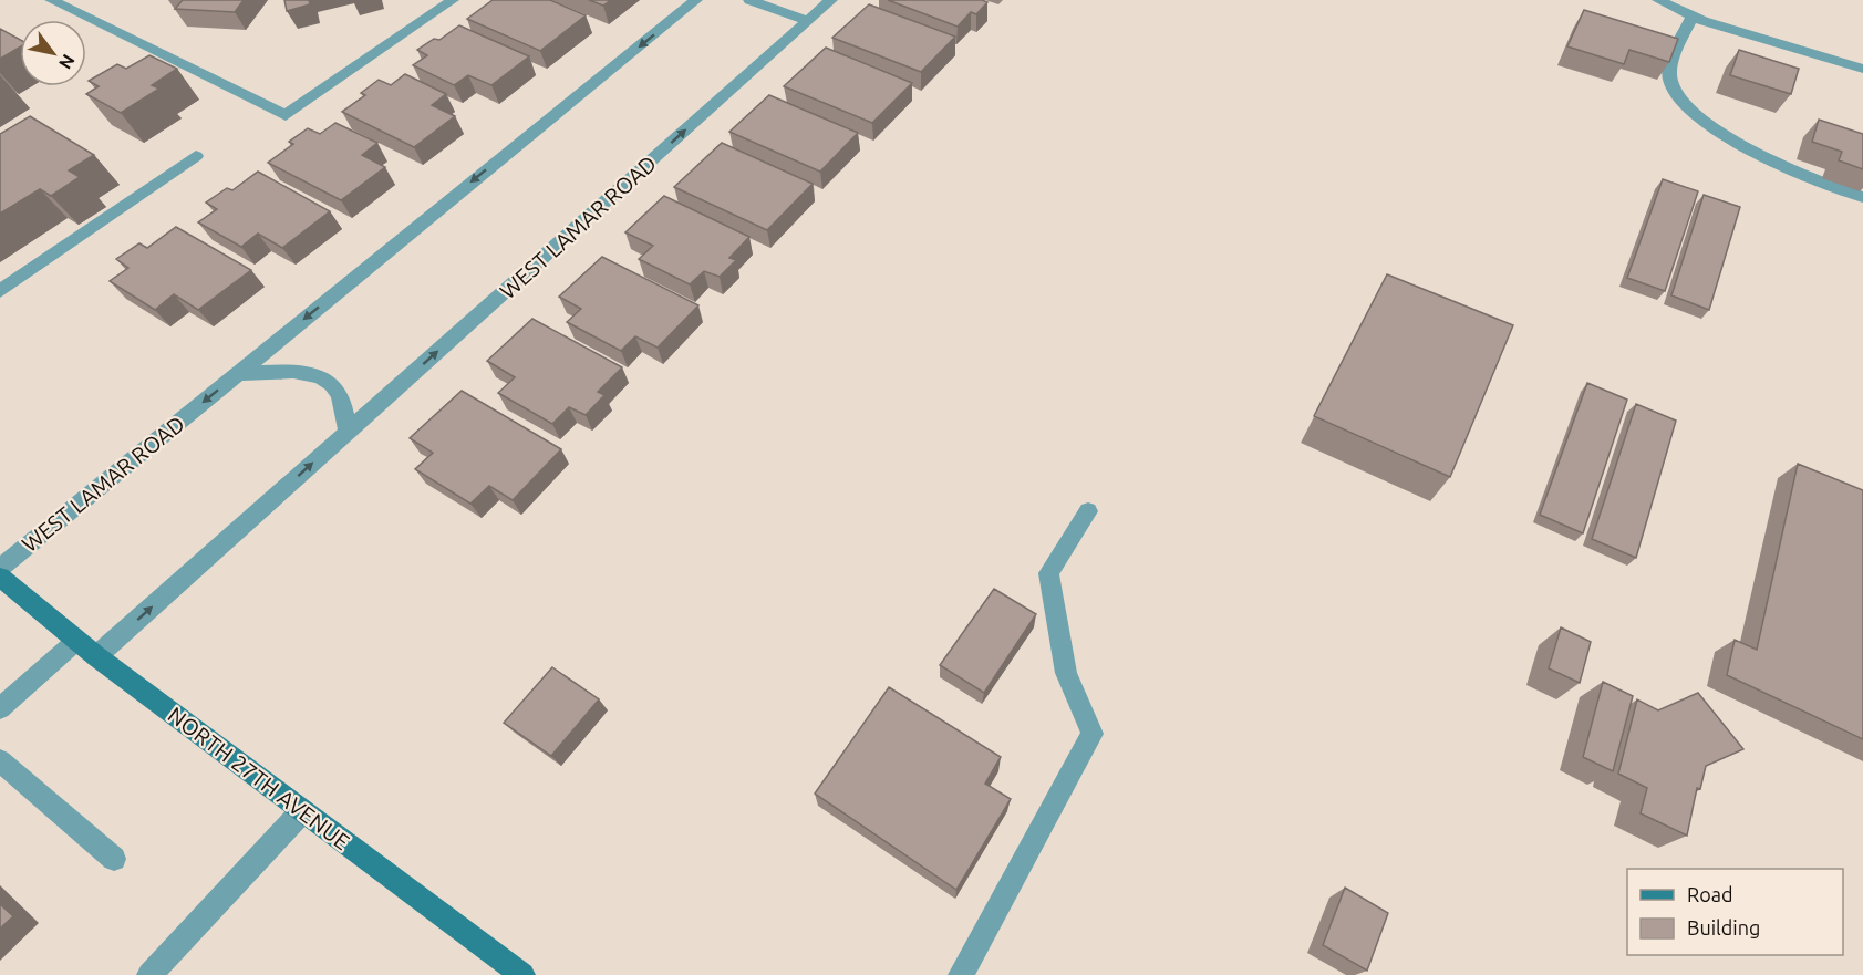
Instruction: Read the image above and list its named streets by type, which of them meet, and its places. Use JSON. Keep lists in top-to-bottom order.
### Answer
{
  "streets": {
    "main road": ["NORTH 27TH AVENUE"],
    "street": ["WEST LAMAR ROAD"]
  },
  "crossings": [
    ["WEST LAMAR ROAD", "NORTH 27TH AVENUE"]
  ],
  "legend": ["Road", "Building"],
  "north": "bottom right"
}
